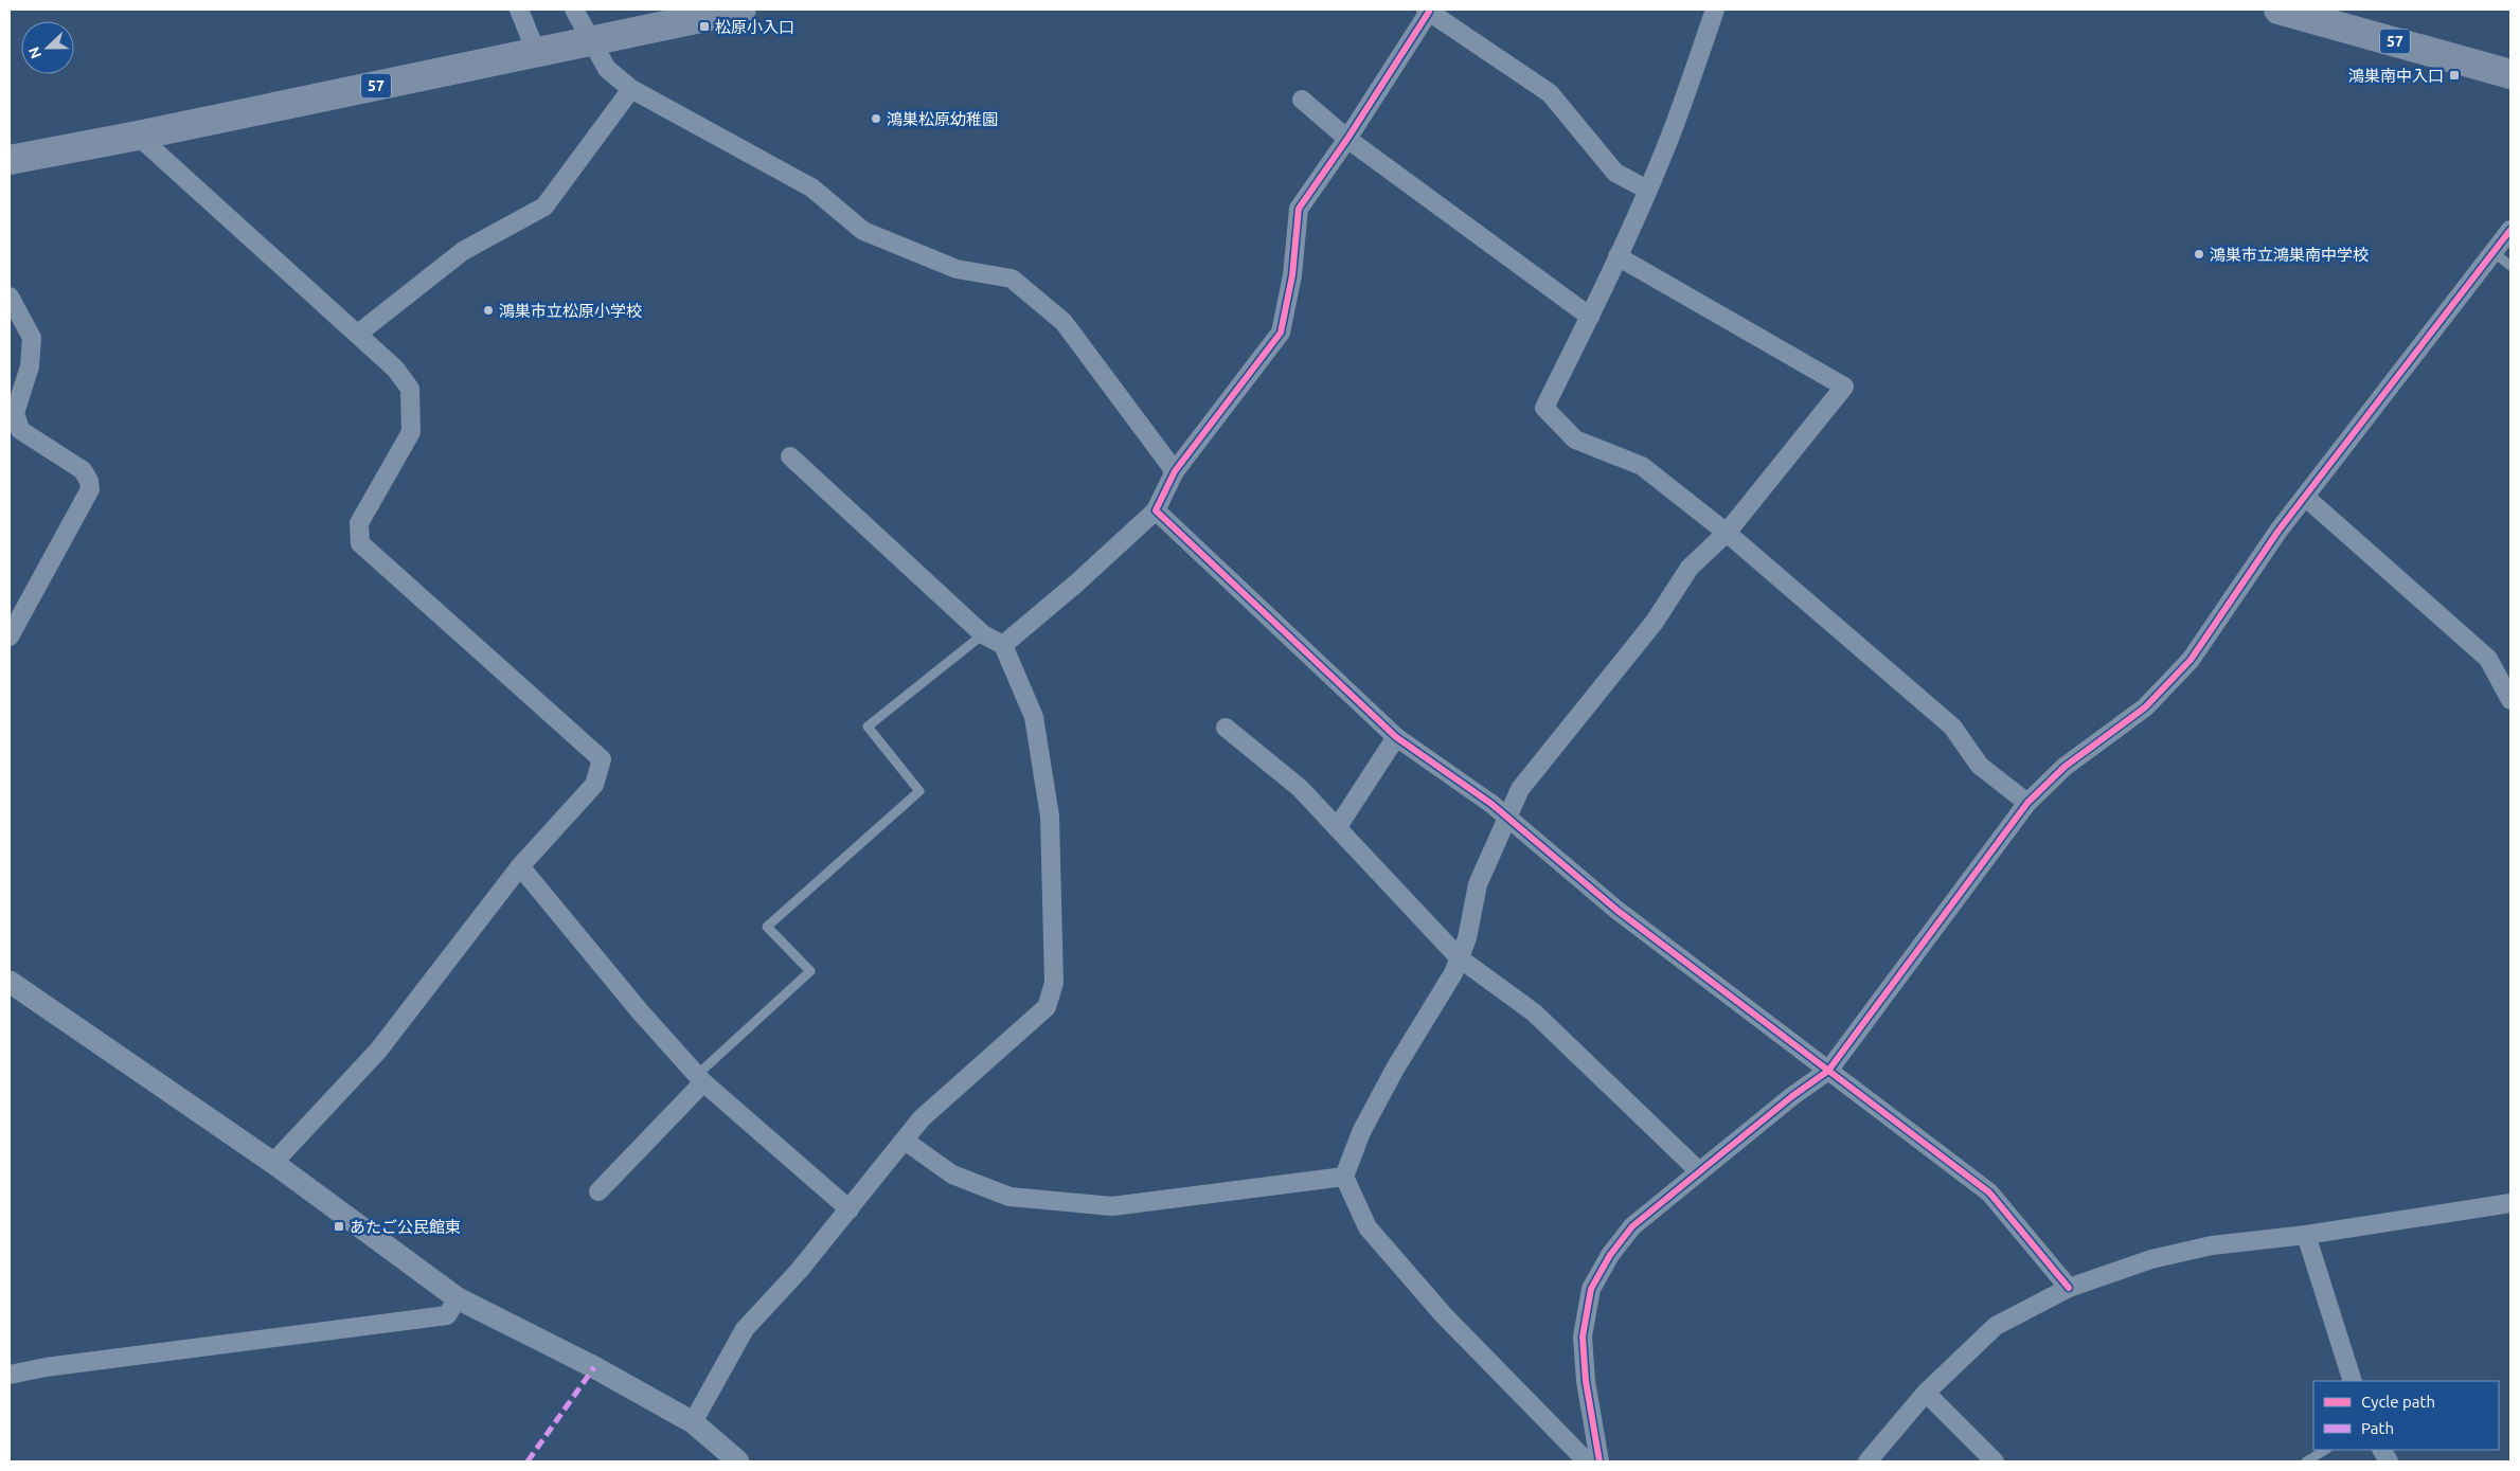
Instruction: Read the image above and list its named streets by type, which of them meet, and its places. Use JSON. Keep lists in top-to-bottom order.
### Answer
{
  "streets": {
    "main road": ["57"]
  },
  "places": {
    "transit": ["松原小入口", "鴻巣南中入口", "あたご公民館東"],
    "other": ["鴻巣松原幼稚園", "鴻巣市立鴻巣南中学校", "鴻巣市立松原小学校"]
  },
  "legend": ["Cycle path", "Path"],
  "north": "left"
}
